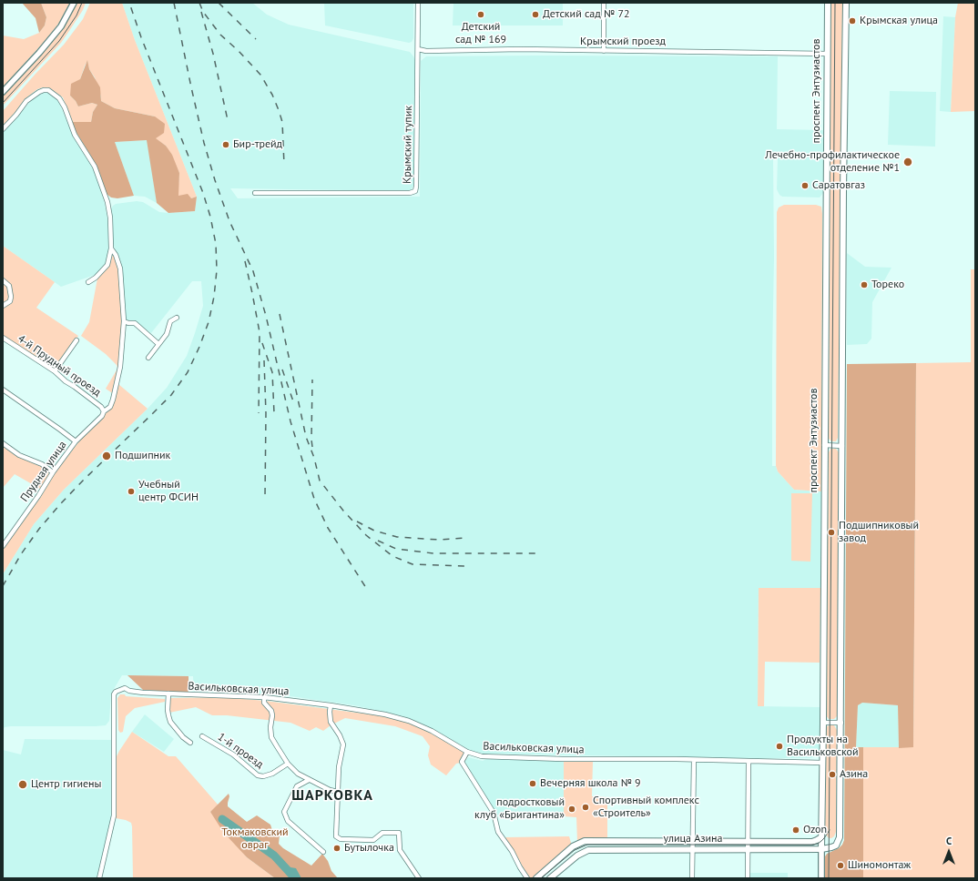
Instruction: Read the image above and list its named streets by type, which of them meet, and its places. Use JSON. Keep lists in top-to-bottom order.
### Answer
{
  "streets": {
    "main road": ["проспект Энтузиастов", "улица Азина"],
    "street": [
      "Крымский проезд",
      "Крымский тупик",
      "4-й Прудный проезд",
      "Прудная улица",
      "Васильковская улица",
      "1-й проезд"
    ]
  },
  "crossings": [
    ["Крымский проезд", "проспект Энтузиастов"],
    ["Крымский проезд", "Крымский тупик"],
    ["проспект Энтузиастов", "Васильковская улица"],
    ["проспект Энтузиастов", "улица Азина"],
    ["4-й Прудный проезд", "Прудная улица"]
  ],
  "districts": ["ШАРКОВКА"],
  "parks": ["Токмаковский овраг"],
  "places": [
    "Детский сад № 169",
    "Детский сад № 72",
    "Крымская улица",
    "Бир-трейд",
    "Лечебно-профилактическое отделение №1",
    "Саратовгаз",
    "Тореко",
    "Подшипник",
    "Учебный центр ФСИН",
    "Подшипниковый завод",
    "Продукты на Васильковской",
    "Азина",
    "Вечерняя школа № 9",
    "Центр гигиены",
    "Спортивный комплекс «Строитель»",
    "подростковый клуб «Бригантина»",
    "Ozon",
    "Бутылочка",
    "Шиномонтаж"
  ],
  "north": "top"
}
